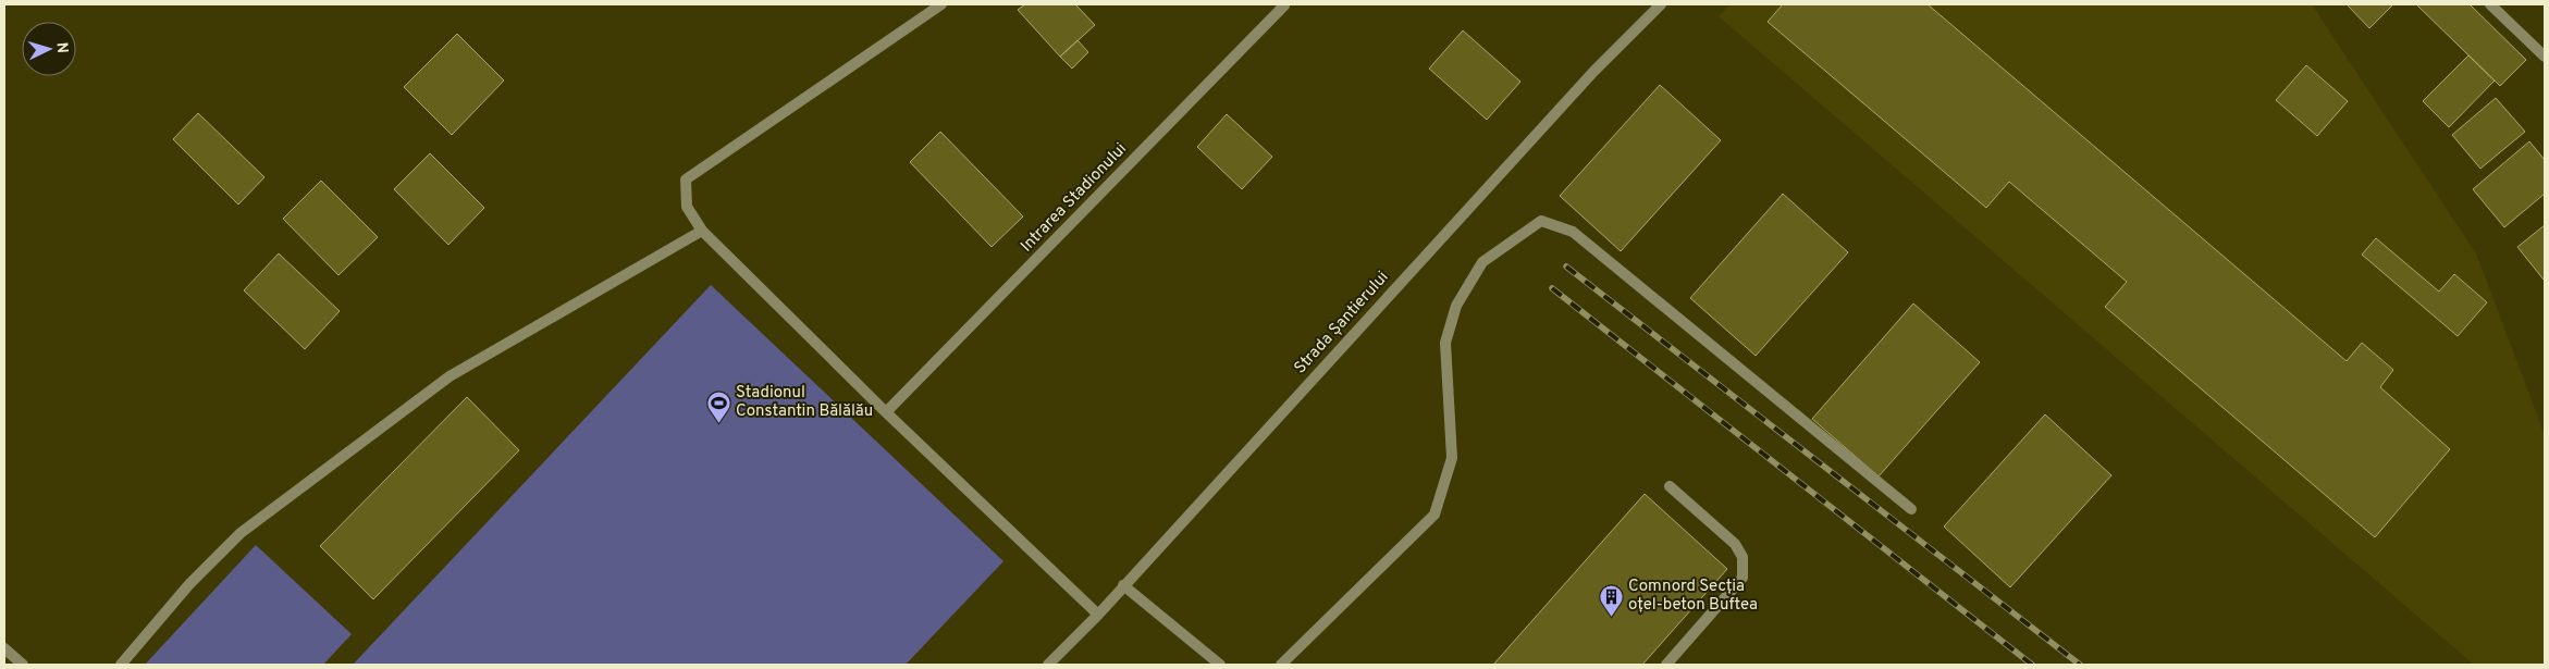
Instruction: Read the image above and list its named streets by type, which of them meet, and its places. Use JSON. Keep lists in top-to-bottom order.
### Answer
{
  "streets": {
    "street": ["Intrarea Stadionului", "Strada Șantierului"]
  },
  "places": {
    "sports": ["Stadionul Constantin Bălălău"],
    "building": ["Comnord Secția oțel-beton Buftea"]
  },
  "north": "right"
}
